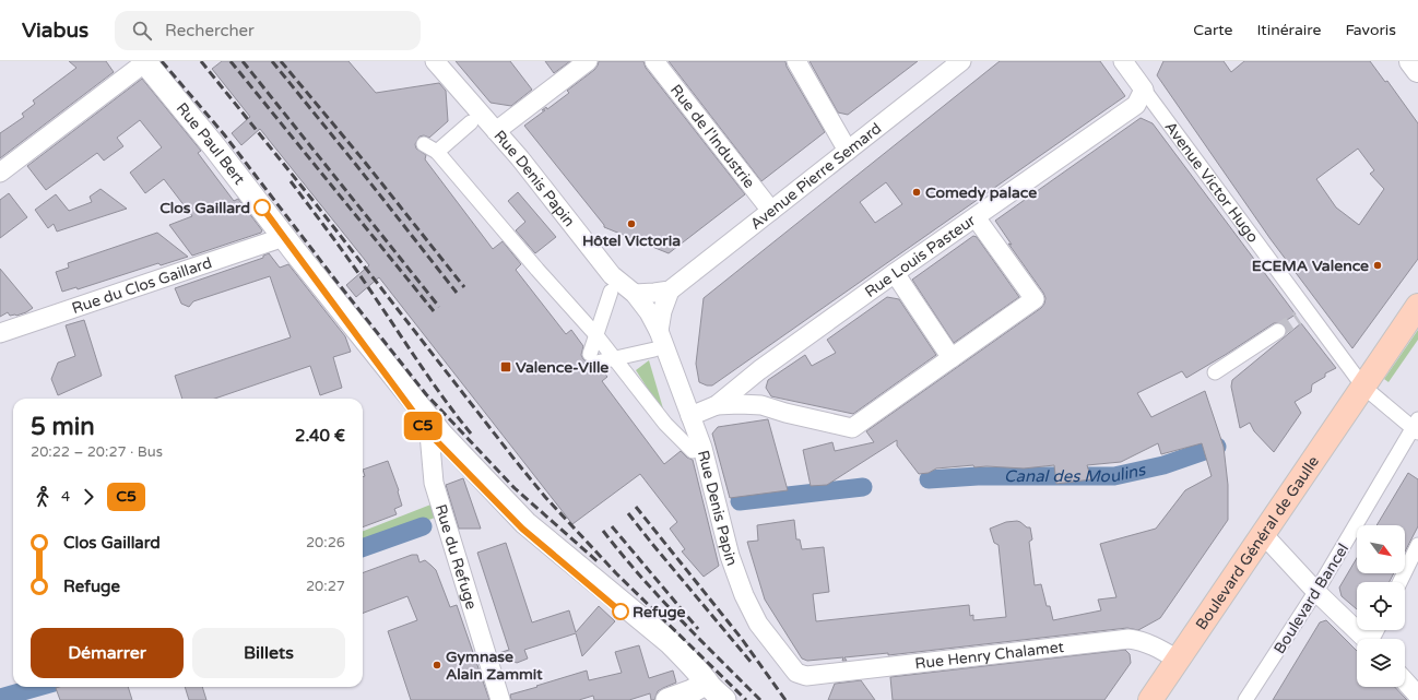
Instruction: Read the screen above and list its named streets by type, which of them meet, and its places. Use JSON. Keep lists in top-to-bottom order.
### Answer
{
  "streets": {
    "main road": ["Boulevard Général de Gaulle"],
    "street": [
      "Rue de l'Industrie",
      "Rue Paul Bert",
      "Avenue Pierre Semard",
      "Rue Denis Papin",
      "Avenue Victor Hugo",
      "Rue Louis Pasteur",
      "Rue du Clos Gaillard",
      "Rue du Refuge",
      "Boulevard Bancel",
      "Rue Henry Chalamet"
    ]
  },
  "crossings": [
    ["Rue de l'Industrie", "Avenue Pierre Semard"],
    ["Rue Paul Bert", "Rue du Clos Gaillard"],
    ["Rue Paul Bert", "Rue du Refuge"],
    ["Rue Denis Papin", "Rue Louis Pasteur"],
    ["Rue Denis Papin", "Rue Henry Chalamet"],
    ["Avenue Victor Hugo", "Rue Louis Pasteur"],
    ["Avenue Victor Hugo", "Boulevard Général de Gaulle"],
    ["Avenue Victor Hugo", "Boulevard Bancel"],
    ["Boulevard Général de Gaulle", "Rue Henry Chalamet"]
  ],
  "water": ["Canal des Moulins"],
  "places": {
    "other": [
      "Comedy palace",
      "Clos Gaillard",
      "Hôtel Victoria",
      "ECEMA Valence",
      "Refuge",
      "Gymnase Alain Zammit"
    ],
    "transit": ["Valence-Ville"]
  },
  "lines": ["bus line C5"],
  "north": "bottom right",
  "page": {
    "header": "Viabus",
    "search": "Rechercher",
    "nav": ["Carte", "Itinéraire", "Favoris"],
    "on_map": "C5",
    "heading": ["5 min", "20:22 – 20:27 · Bus", "2.40 €"],
    "legs": ["4", "C5"],
    "list": [
      {
        "name": "Clos Gaillard",
        "value": "20:26"
      },
      {
        "name": "Refuge",
        "value": "20:27"
      }
    ],
    "buttons": ["Démarrer", "Billets"]
  }
}
